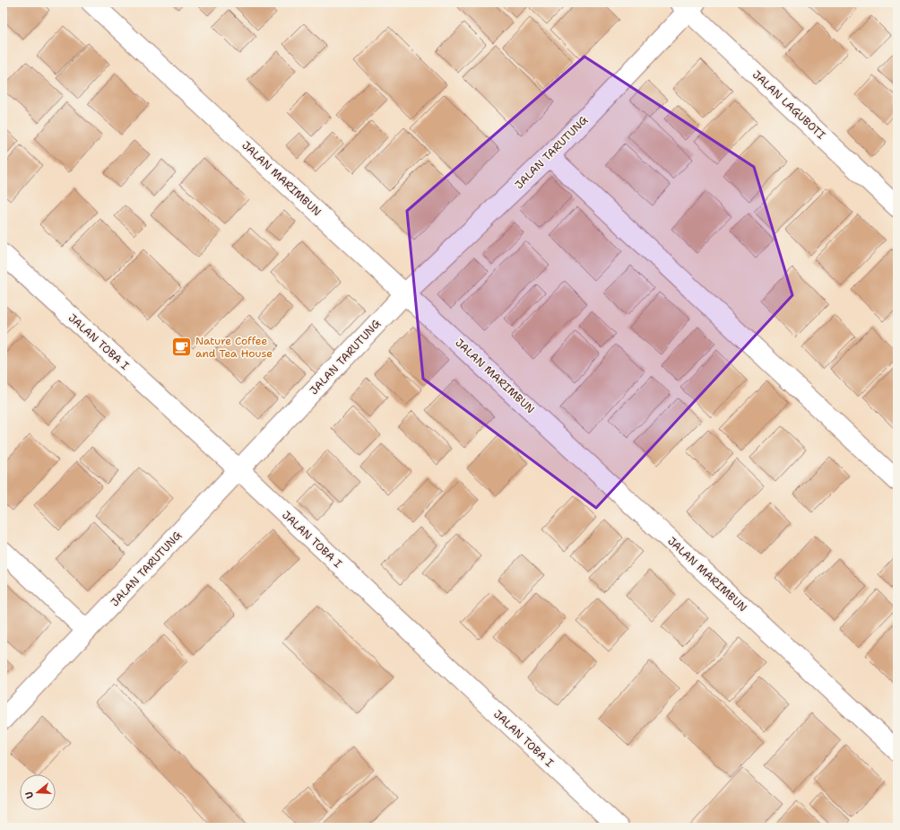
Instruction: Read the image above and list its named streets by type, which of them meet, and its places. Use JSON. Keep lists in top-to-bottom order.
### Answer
{
  "streets": {
    "street": [
      "JALAN LAGUBOTI",
      "JALAN TARUTUNG",
      "JALAN MARIMBUN",
      "JALAN TOBA I"
    ]
  },
  "crossings": [
    ["JALAN LAGUBOTI", "JALAN TARUTUNG"],
    ["JALAN TARUTUNG", "JALAN MARIMBUN"],
    ["JALAN TARUTUNG", "JALAN TOBA I"]
  ],
  "places": {
    "cafe": ["Nature Coffee and Tea House"]
  },
  "north": "left"
}
